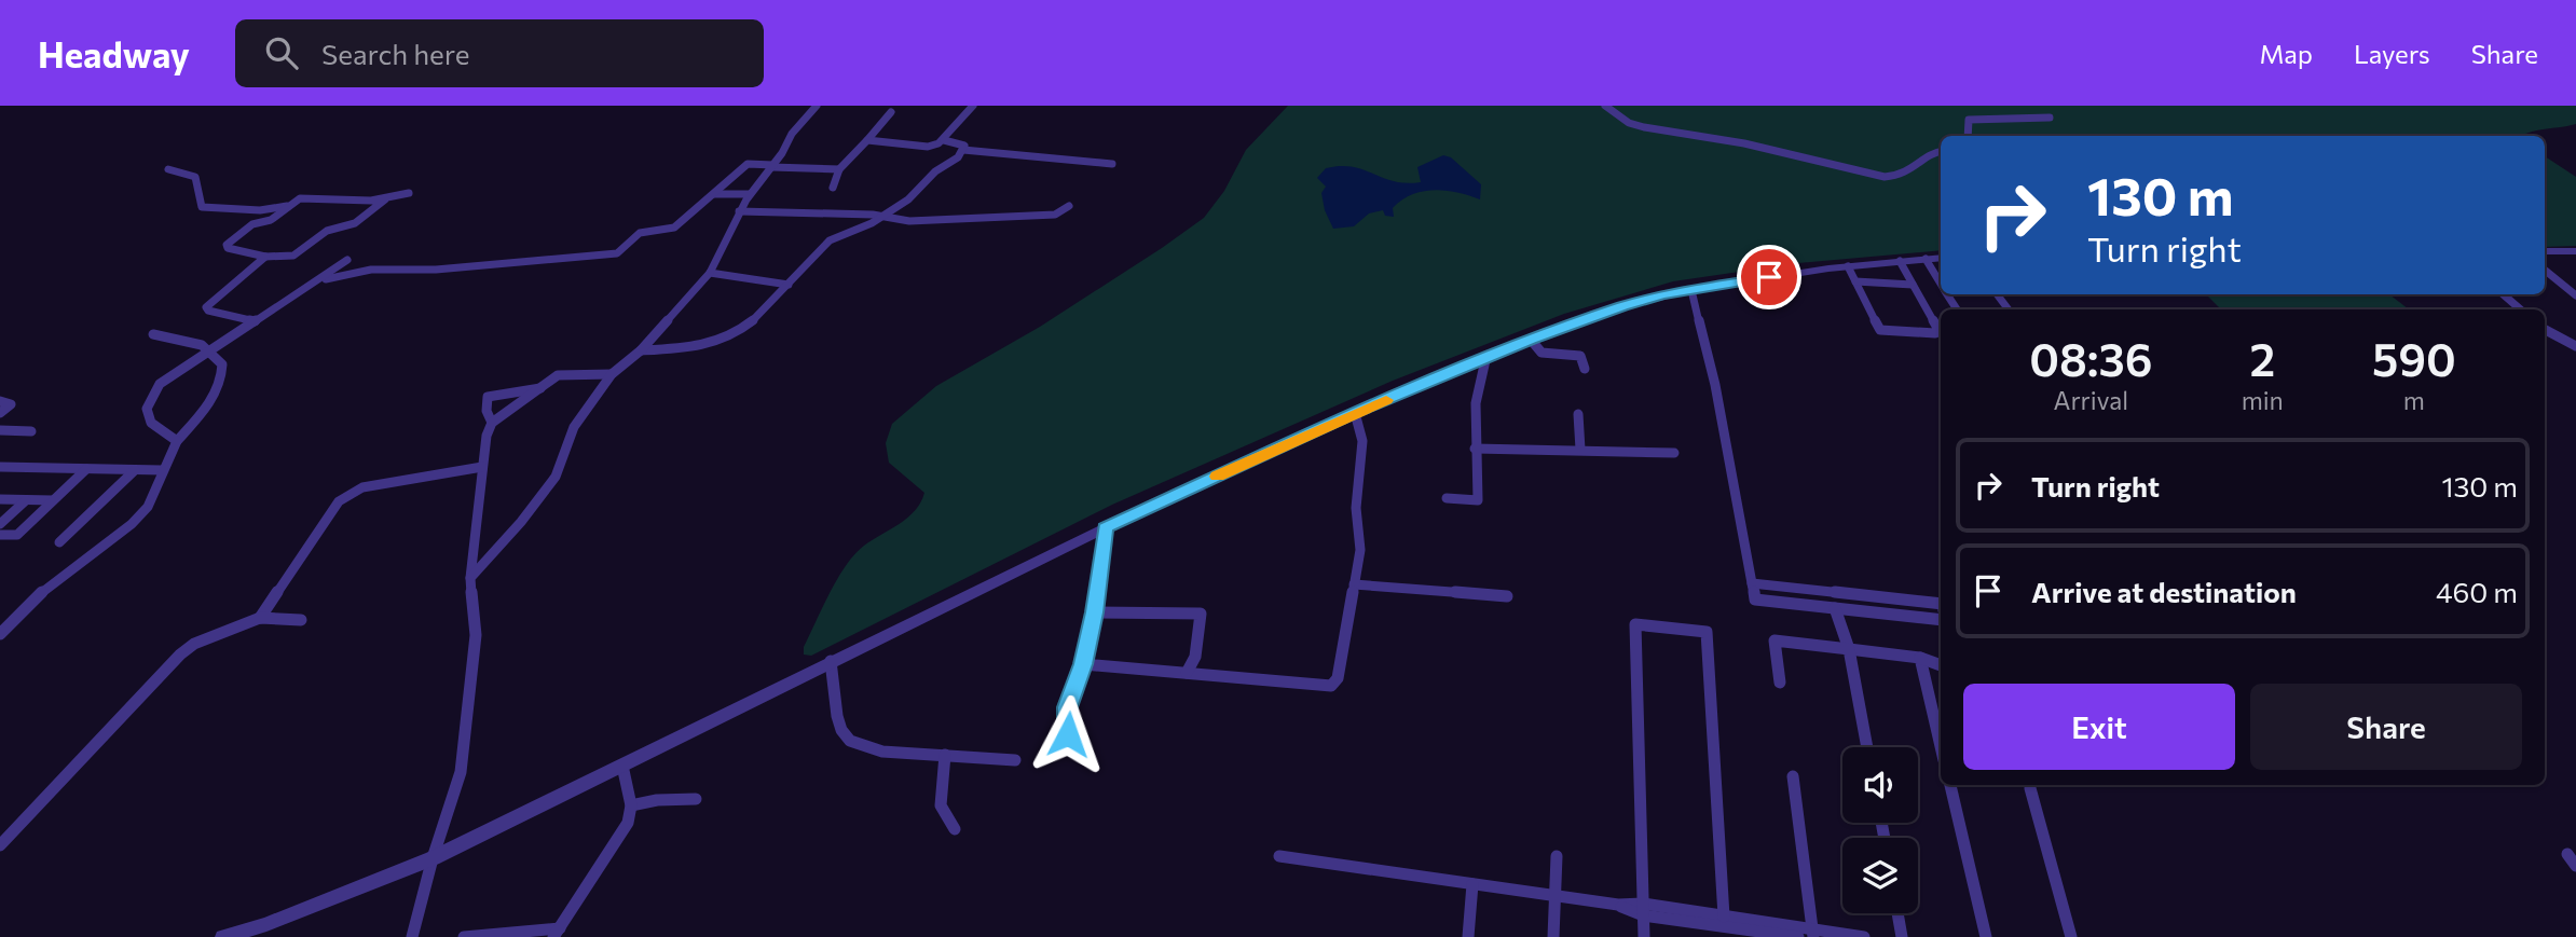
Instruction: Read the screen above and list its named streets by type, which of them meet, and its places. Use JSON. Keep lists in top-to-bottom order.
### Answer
{
  "page": {
    "header": "Headway",
    "search": "Search here",
    "nav": ["Map", "Layers", "Share"],
    "turn": ["130 m", "Turn right"],
    "eta": [
      "08:36",
      "Arrival",
      "2",
      "min",
      "590",
      "m"
    ],
    "list": [
      {
        "name": "Turn right",
        "value": "130 m"
      },
      {
        "name": "Arrive at destination",
        "value": "460 m"
      }
    ],
    "buttons": ["Exit", "Share"]
  }
}
